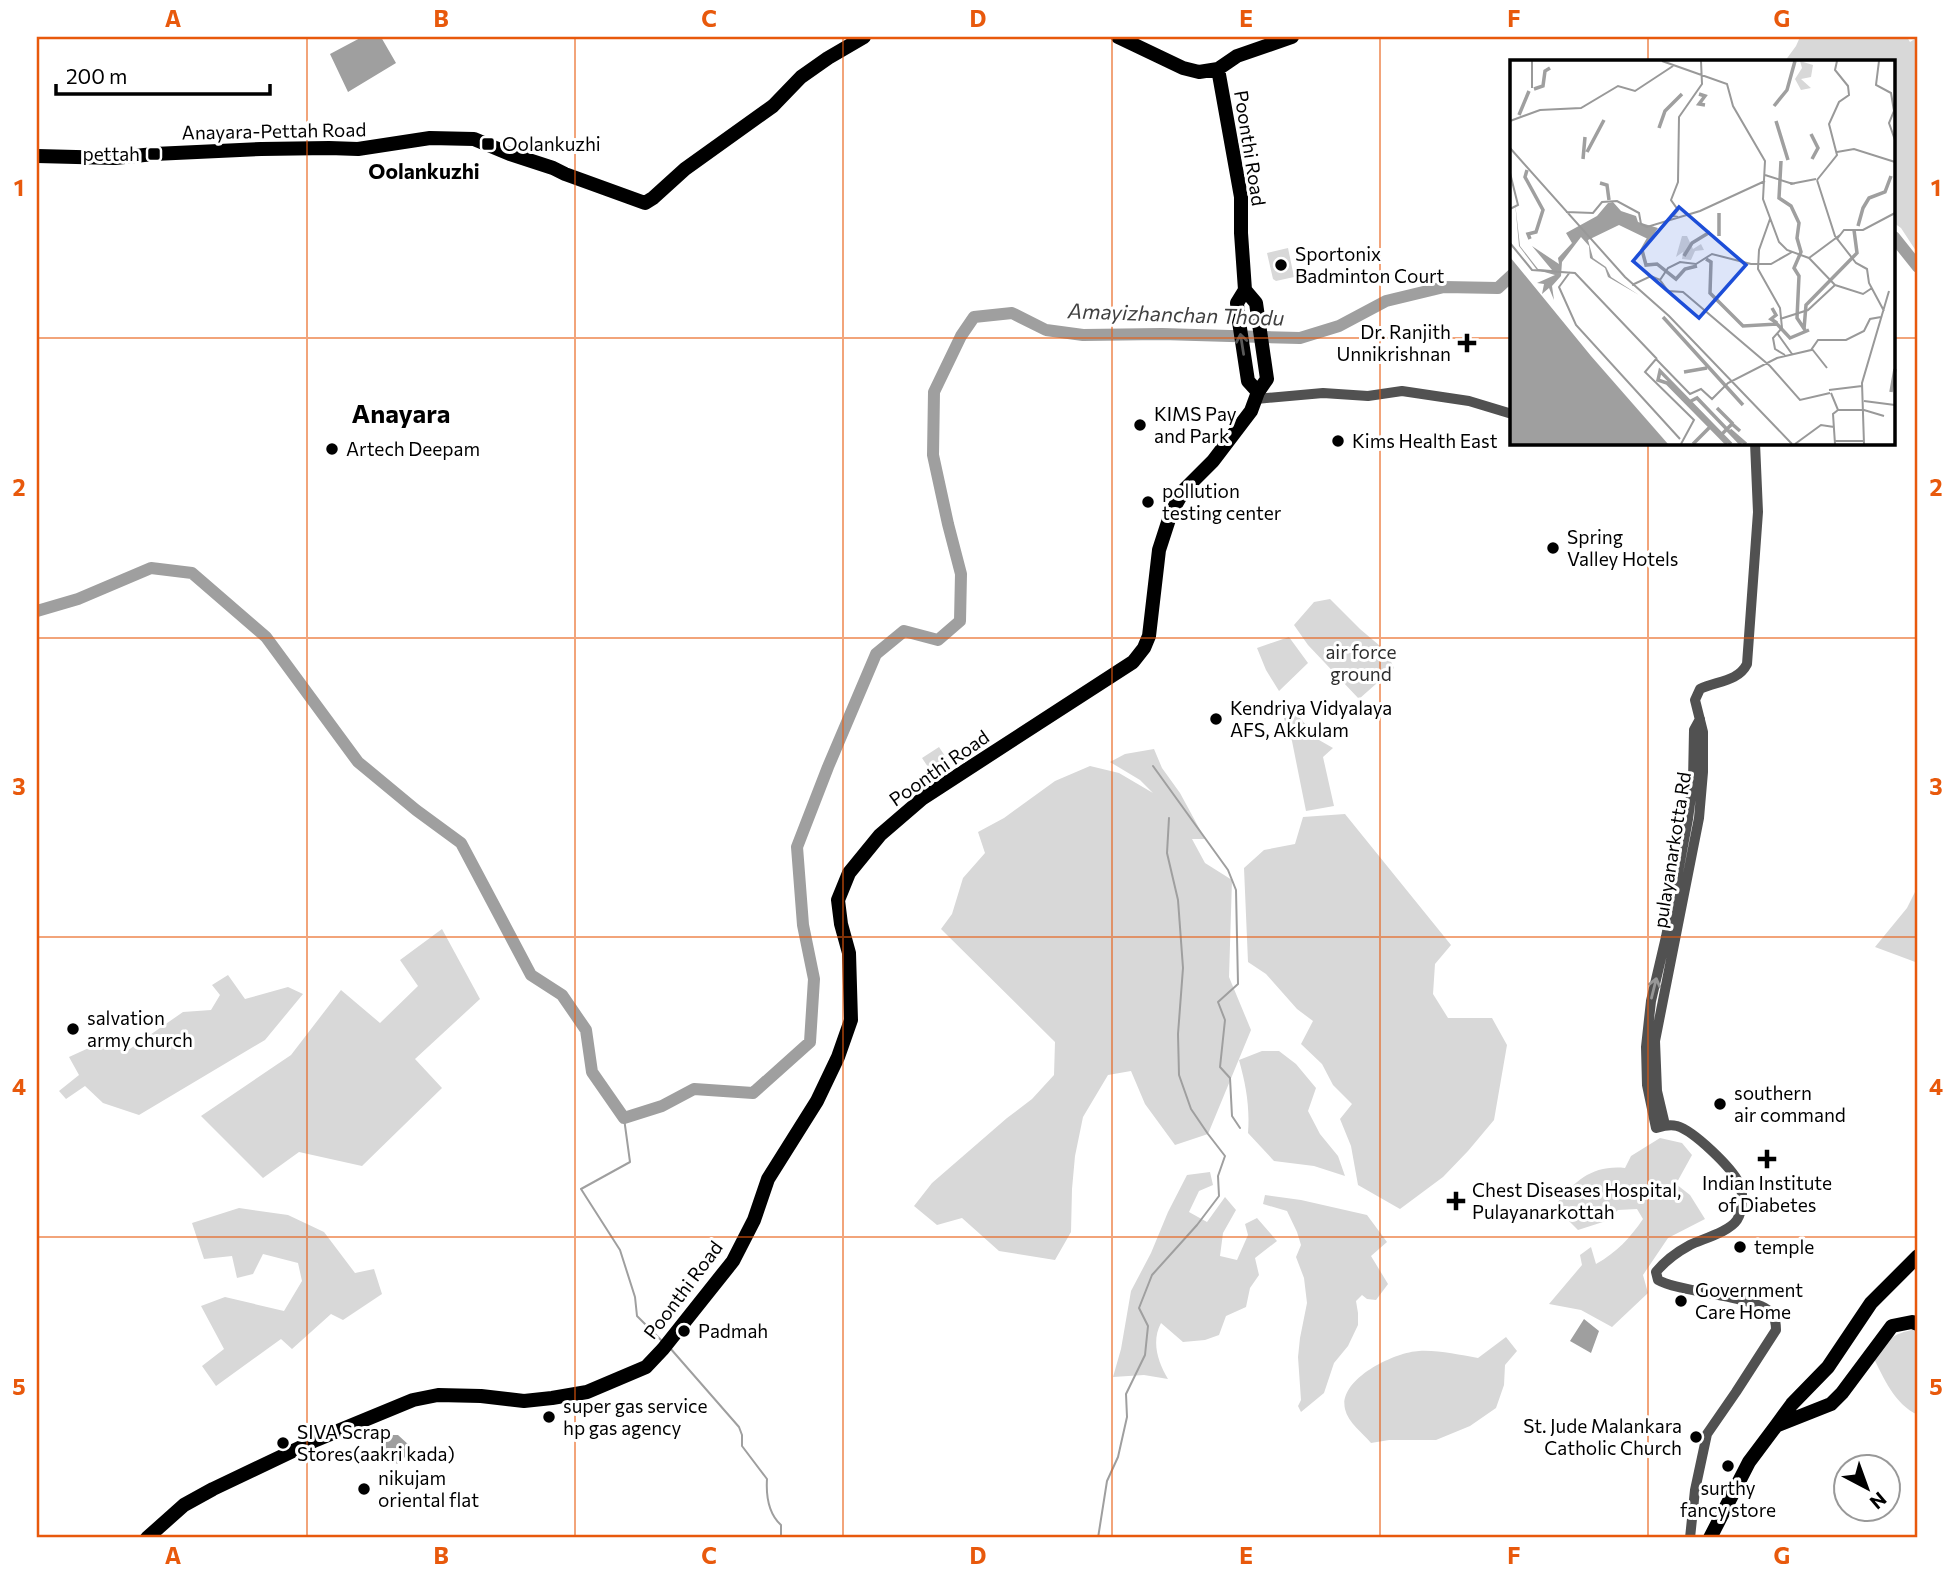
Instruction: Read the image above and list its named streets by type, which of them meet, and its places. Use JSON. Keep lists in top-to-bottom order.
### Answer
{
  "streets": {
    "main road": ["Anayara-Pettah Road", "Poonthi Road"],
    "street": ["pulayanarkotta Rd"]
  },
  "districts": ["Oolankuzhi", "Anayara"],
  "water": ["Amayizhanchan Thodu"],
  "parks": ["air force ground"],
  "places": {
    "transit": ["Oolankuzhi", "pettah"],
    "other": [
      "Sportonix Badminton Court",
      "KIMS Pay and Park",
      "Kims Health East",
      "Artech Deepam",
      "pollution testing center",
      "Spring Valley Hotels",
      "Kendriya Vidyalaya AFS, Akkulam",
      "salvation army church",
      "southern air command",
      "temple",
      "Government Care Home",
      "Padmah",
      "super gas service hp gas agency",
      "St. Jude Malankara Catholic Church",
      "SIVA Scrap Stores(aakri kada)",
      "surthy fancy store",
      "nikujam oriental flat"
    ],
    "health": ["Dr. Ranjith Unnikrishnan", "Indian Institute of Diabetes", "Chest Diseases Hospital, Pulayanarkottah"]
  },
  "scale_bar": "200 m",
  "north": "bottom right",
  "grid": {
    "columns": [
      "A",
      "B",
      "C",
      "D",
      "E",
      "F",
      "G"
    ],
    "rows": [
      "1",
      "2",
      "3",
      "4",
      "5"
    ]
  }
}
